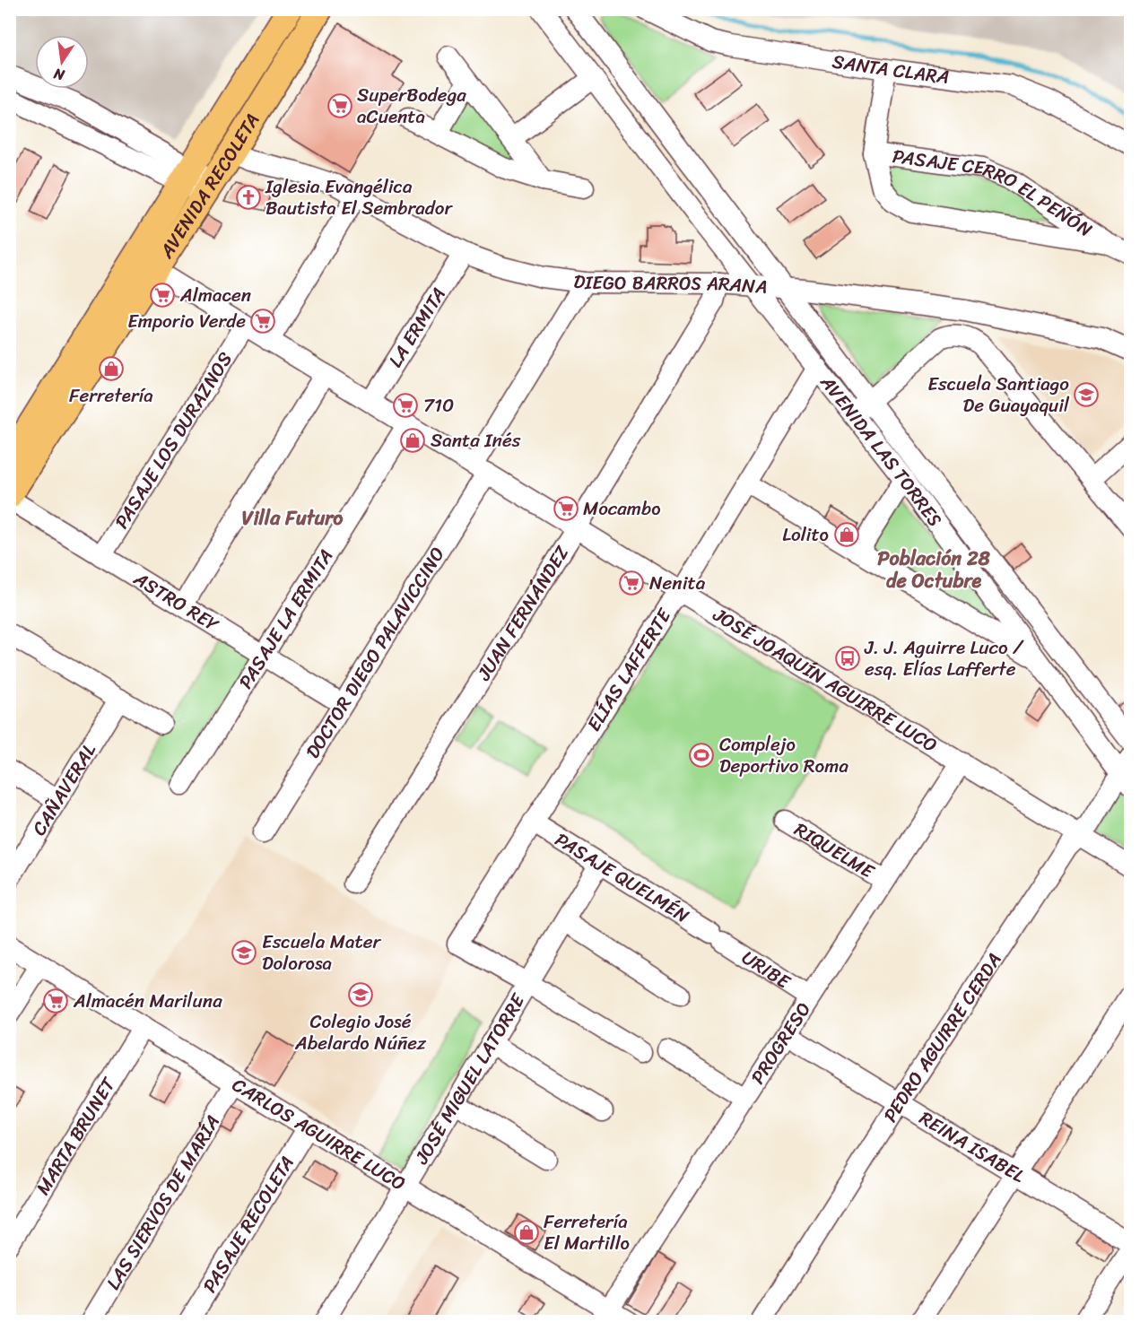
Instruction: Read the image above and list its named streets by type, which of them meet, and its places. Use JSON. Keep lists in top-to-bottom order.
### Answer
{
  "streets": {
    "main road": ["AVENIDA RECOLETA"],
    "street": [
      "SANTA CLARA",
      "PASAJE CERRO EL PEÑÓN",
      "DIEGO BARROS ARANA",
      "LA ERMITA",
      "PASAJE LOS DURAZNOS",
      "AVENIDA LAS TORRES",
      "ASTRO REY",
      "JUAN FERNÁNDEZ",
      "PASAJE LA ERMITA",
      "DOCTOR DIEGO PALAVICCINO",
      "ELÍAS LAFFERTE",
      "JOSÉ JOAQUÍN AGUIRRE LUCO",
      "CAÑAVERAL",
      "RIQUELME",
      "PASAJE QUELMÉN",
      "URIBE",
      "PEDRO AGUIRRE CERDA",
      "PROGRESO",
      "JOSÉ MIGUEL LATORRE",
      "CARLOS AGUIRRE LUCO",
      "MARTA BRUNET",
      "REINA ISABEL",
      "LAS SIERVOS DE MARÍA",
      "PASAJE RECOLETA"
    ]
  },
  "crossings": [
    ["AVENIDA RECOLETA", "DIEGO BARROS ARANA"],
    ["AVENIDA RECOLETA", "ASTRO REY"],
    ["AVENIDA RECOLETA", "JOSÉ JOAQUÍN AGUIRRE LUCO"],
    ["DIEGO BARROS ARANA", "LA ERMITA"],
    ["DIEGO BARROS ARANA", "AVENIDA LAS TORRES"],
    ["DIEGO BARROS ARANA", "JUAN FERNÁNDEZ"],
    ["DIEGO BARROS ARANA", "DOCTOR DIEGO PALAVICCINO"],
    ["LA ERMITA", "JOSÉ JOAQUÍN AGUIRRE LUCO"],
    ["PASAJE LOS DURAZNOS", "ASTRO REY"],
    ["PASAJE LOS DURAZNOS", "JOSÉ JOAQUÍN AGUIRRE LUCO"],
    ["AVENIDA LAS TORRES", "ELÍAS LAFFERTE"],
    ["AVENIDA LAS TORRES", "PEDRO AGUIRRE CERDA"],
    ["ASTRO REY", "PASAJE LA ERMITA"],
    ["ASTRO REY", "DOCTOR DIEGO PALAVICCINO"],
    ["JUAN FERNÁNDEZ", "JOSÉ JOAQUÍN AGUIRRE LUCO"],
    ["PASAJE LA ERMITA", "JOSÉ JOAQUÍN AGUIRRE LUCO"],
    ["DOCTOR DIEGO PALAVICCINO", "JOSÉ JOAQUÍN AGUIRRE LUCO"],
    ["ELÍAS LAFFERTE", "JOSÉ JOAQUÍN AGUIRRE LUCO"],
    ["ELÍAS LAFFERTE", "PASAJE QUELMÉN"],
    ["ELÍAS LAFFERTE", "JOSÉ MIGUEL LATORRE"],
    ["JOSÉ JOAQUÍN AGUIRRE LUCO", "PEDRO AGUIRRE CERDA"],
    ["JOSÉ JOAQUÍN AGUIRRE LUCO", "PROGRESO"],
    ["RIQUELME", "PROGRESO"],
    ["PASAJE QUELMÉN", "URIBE"],
    ["PASAJE QUELMÉN", "JOSÉ MIGUEL LATORRE"],
    ["URIBE", "PROGRESO"],
    ["PEDRO AGUIRRE CERDA", "REINA ISABEL"],
    ["PROGRESO", "CARLOS AGUIRRE LUCO"],
    ["PROGRESO", "REINA ISABEL"],
    ["JOSÉ MIGUEL LATORRE", "CARLOS AGUIRRE LUCO"],
    ["CARLOS AGUIRRE LUCO", "MARTA BRUNET"],
    ["CARLOS AGUIRRE LUCO", "LAS SIERVOS DE MARÍA"],
    ["CARLOS AGUIRRE LUCO", "PASAJE RECOLETA"]
  ],
  "districts": ["Villa Futuro", "Población 28 de Octubre"],
  "places": {
    "supermarket": [
      "SuperBodega aCuenta",
      "Almacen",
      "Emporio Verde",
      "710",
      "Mocambo",
      "Nenita",
      "Almacén Mariluna"
    ],
    "church": ["Iglesia Evangélica Bautista El Sembrador"],
    "shop": [
      "Ferretería",
      "Santa Inés",
      "Lolito",
      "Ferretería El Martillo"
    ],
    "school or university": ["Escuela Santiago De Guayaquil", "Escuela Mater Dolorosa", "Colegio José Abelardo Núñez"],
    "bus stop": ["J. J. Aguirre Luco / esq. Elías Lafferte"],
    "sports": ["Complejo Deportivo Roma"]
  },
  "north": "bottom"
}
